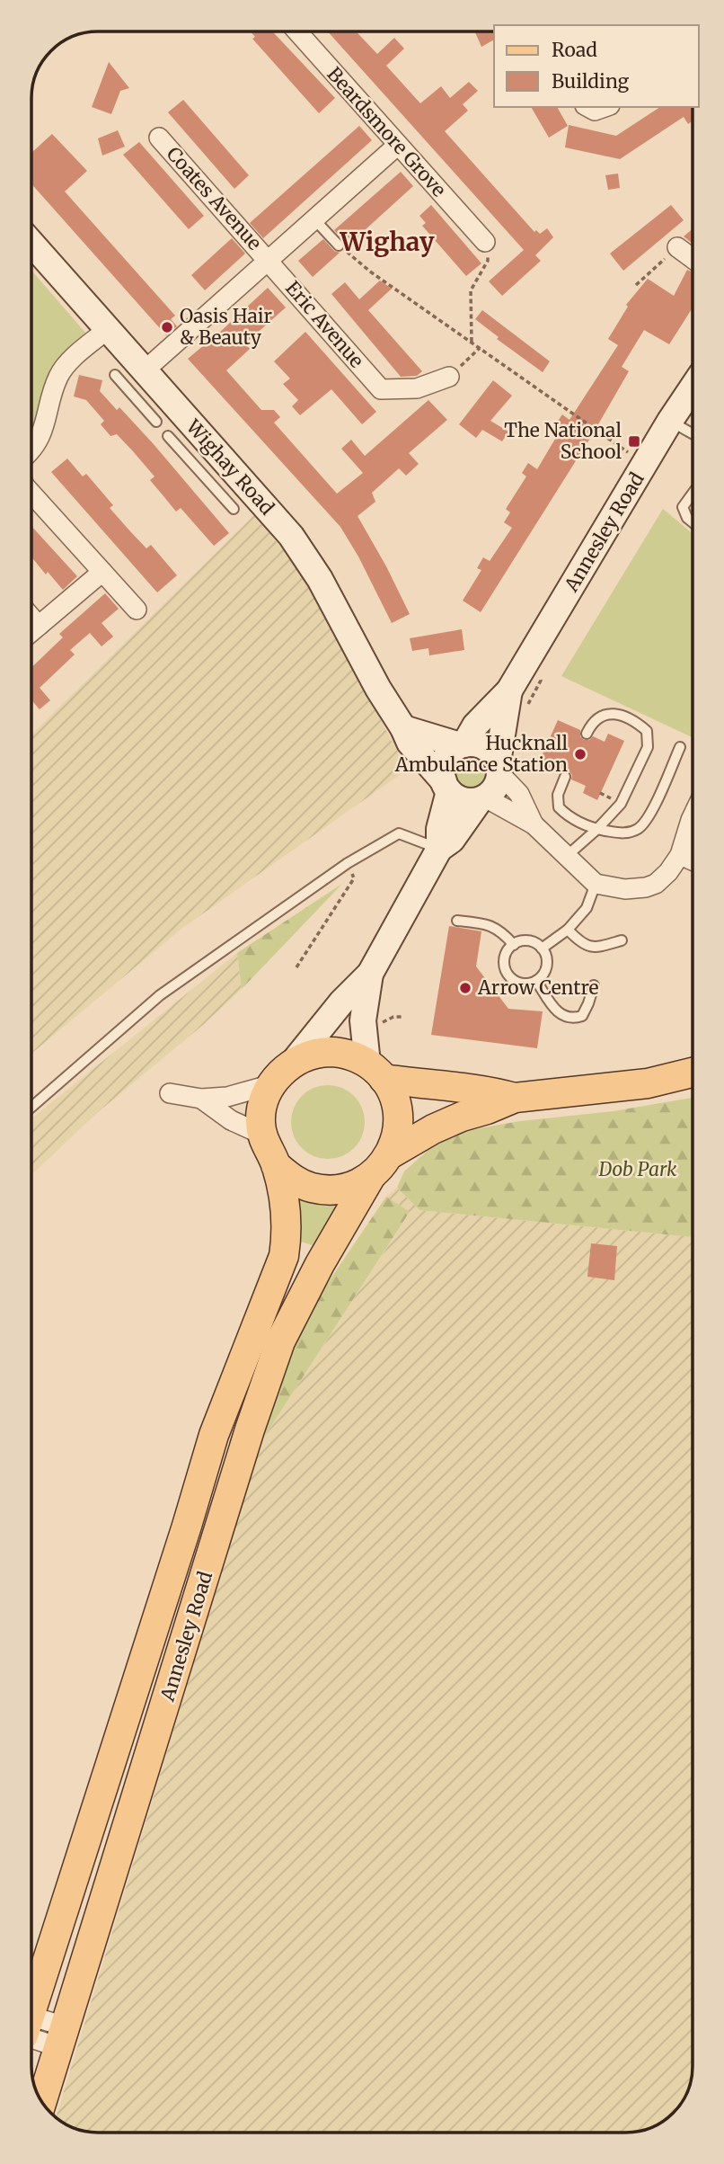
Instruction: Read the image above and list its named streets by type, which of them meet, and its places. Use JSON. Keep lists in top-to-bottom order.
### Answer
{
  "streets": {
    "main road": ["Wighay Road", "Annesley Road"],
    "street": ["Beardsmore Grove", "Coates Avenue", "Eric Avenue"]
  },
  "crossings": [
    ["Coates Avenue", "Eric Avenue"],
    ["Wighay Road", "Annesley Road"]
  ],
  "districts": ["Wighay"],
  "parks": ["Dob Park"],
  "places": {
    "other": ["Oasis Hair & Beauty", "Hucknall Ambulance Station", "Arrow Centre"],
    "transit": ["The National School"]
  },
  "legend": ["Road", "Building"]
}
